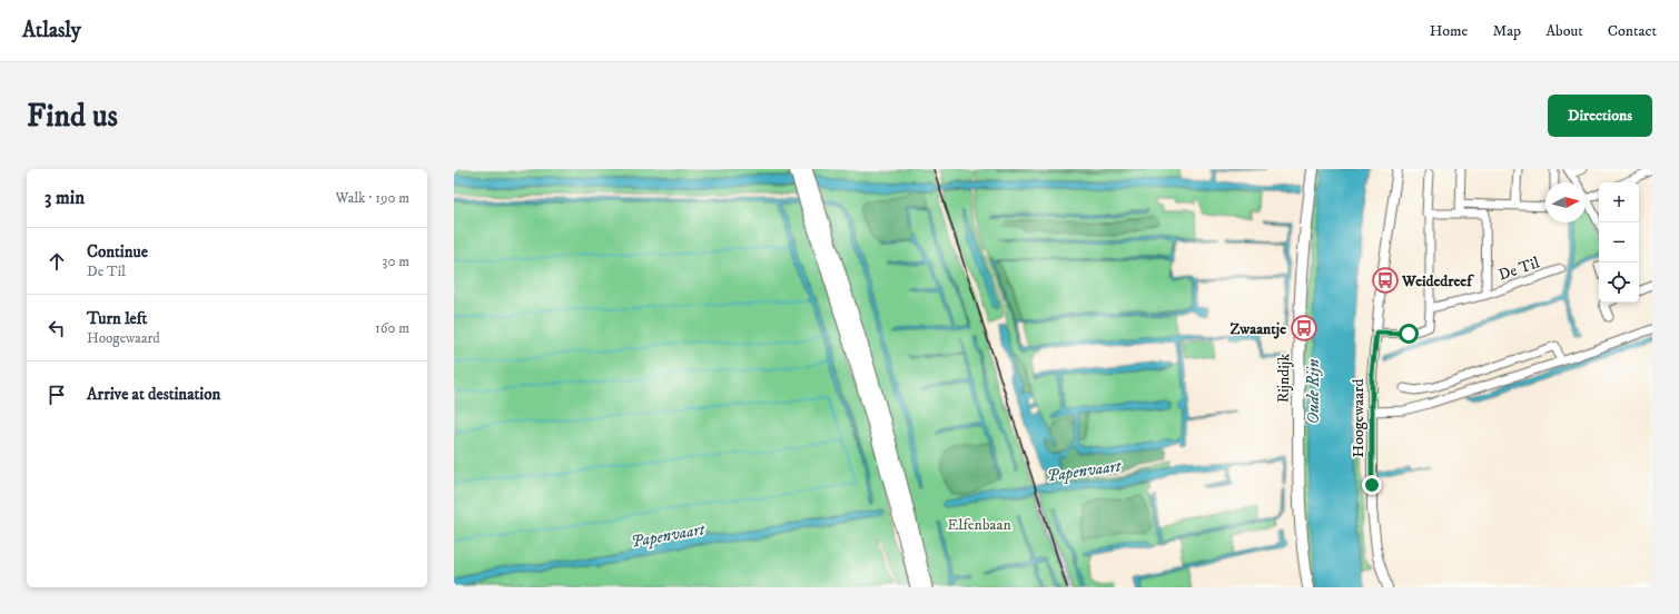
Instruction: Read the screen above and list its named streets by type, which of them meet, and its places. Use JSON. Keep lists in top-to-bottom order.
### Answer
{
  "streets": {
    "main road": ["Rijndijk"],
    "street": ["De Til", "Hoogewaard"]
  },
  "water": ["Oude Rijn", "Papenvaart"],
  "parks": ["Elfenbaan"],
  "places": {
    "bus stop": ["Weidedreef", "Zwaantje"]
  },
  "north": "right",
  "page": {
    "header": "Atlasly",
    "nav": [
      "Home",
      "Map",
      "About",
      "Contact"
    ],
    "buttons": "Directions",
    "title": "Find us",
    "heading": ["3 min", "Walk · 190 m"],
    "map_buttons": ["+", "−"],
    "list": [
      ["Continue", "De Til", "30 m"],
      ["Turn left", "Hoogewaard", "160 m"],
      "Arrive at destination"
    ]
  }
}
